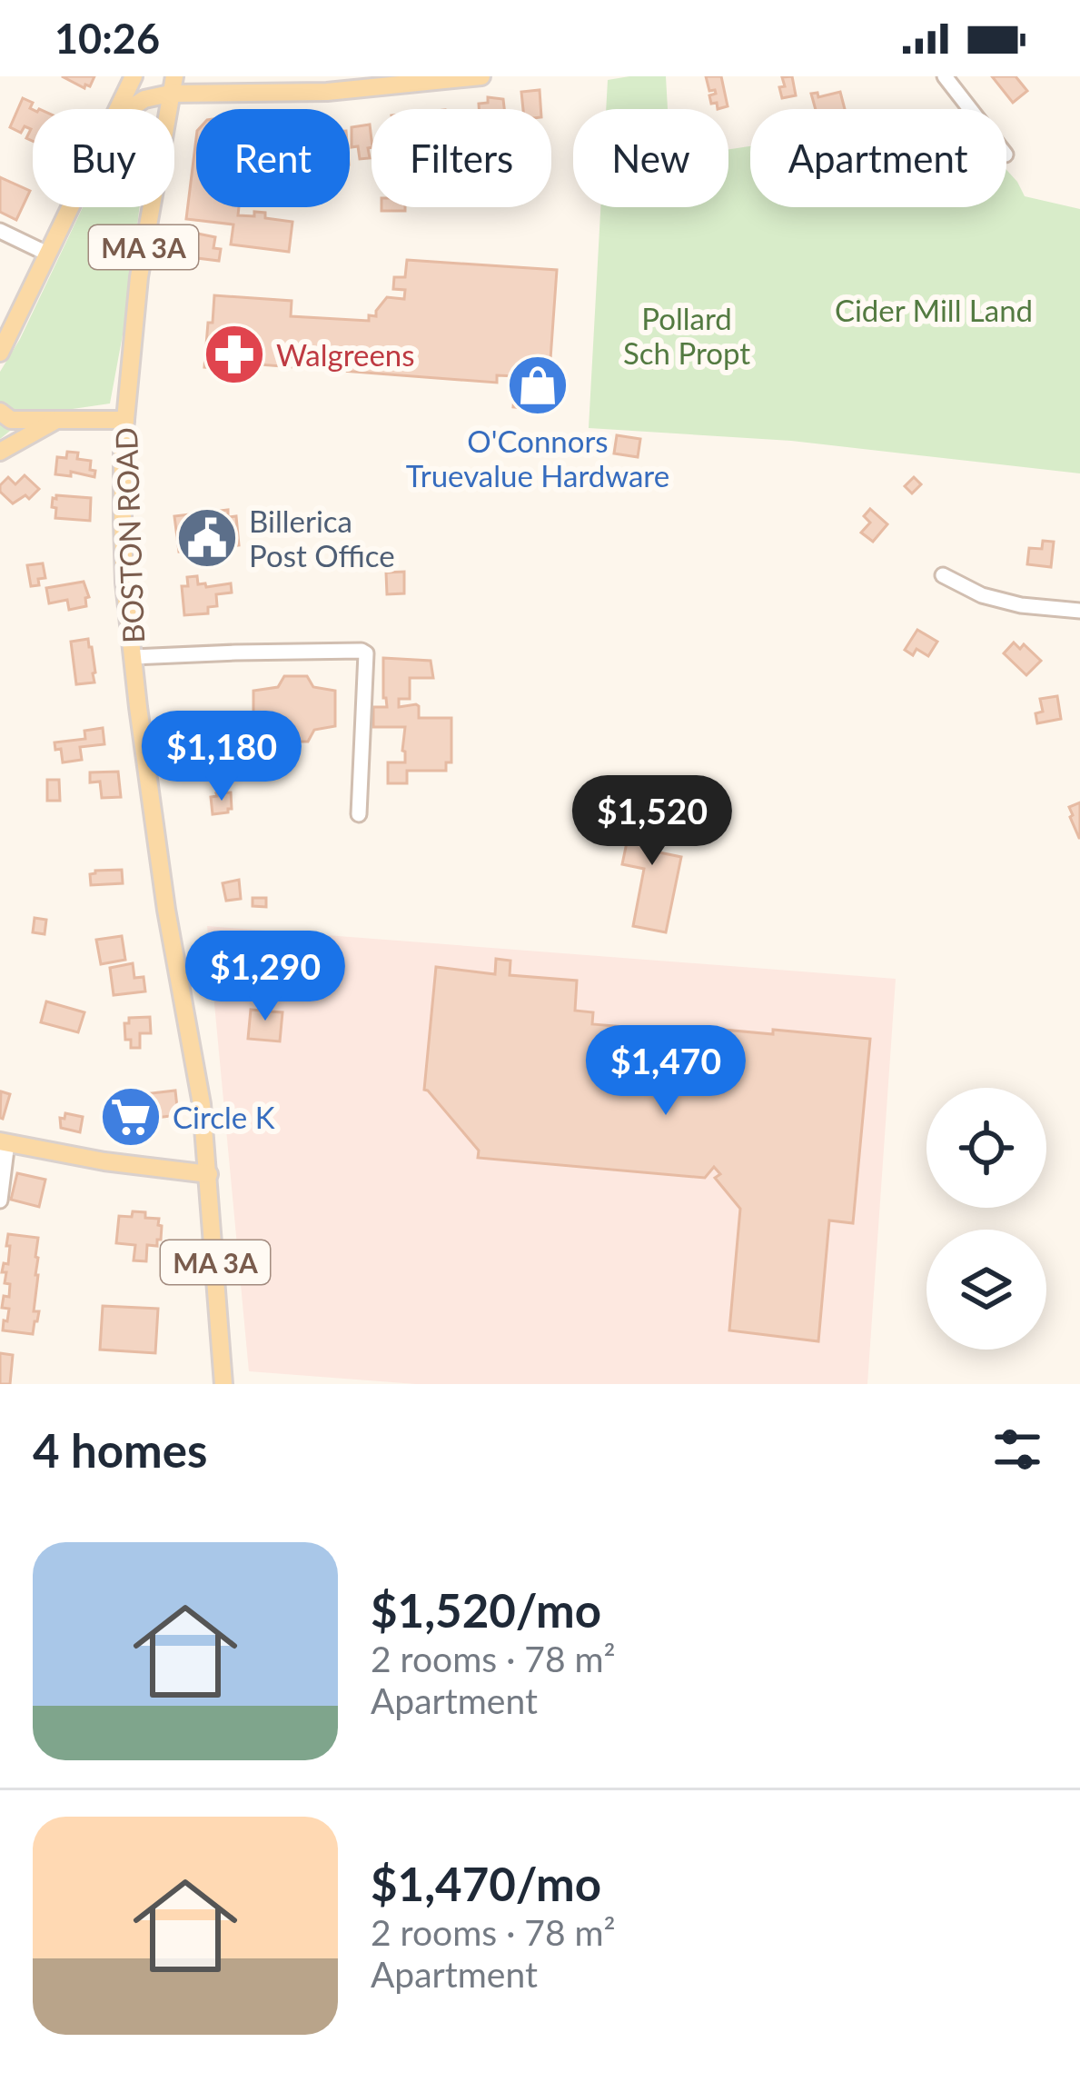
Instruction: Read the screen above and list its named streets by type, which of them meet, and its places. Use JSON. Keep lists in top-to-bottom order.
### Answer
{
  "streets": {
    "main road": ["MA 3A", "BOSTON ROAD"]
  },
  "parks": ["Cider Mill Land", "Pollard Sch Propt"],
  "places": {
    "pharmacy": ["Walgreens"],
    "shop": ["O'Connors Truevalue Hardware"],
    "public building": ["Billerica Post Office"],
    "supermarket": ["Circle K"]
  },
  "page": {
    "status": "10:26",
    "chip": [
      "Buy",
      "Rent",
      "Filters",
      "New",
      "Apartment"
    ],
    "price": [
      "$1,180",
      "$1,520",
      "$1,290",
      "$1,470"
    ],
    "heading": "4 homes",
    "list": [
      {
        "name": "$1,520/mo",
        "note": "2 rooms · 78 m² · Apartment"
      },
      {
        "name": "$1,470/mo",
        "note": "2 rooms · 78 m² · Apartment"
      }
    ]
  }
}
